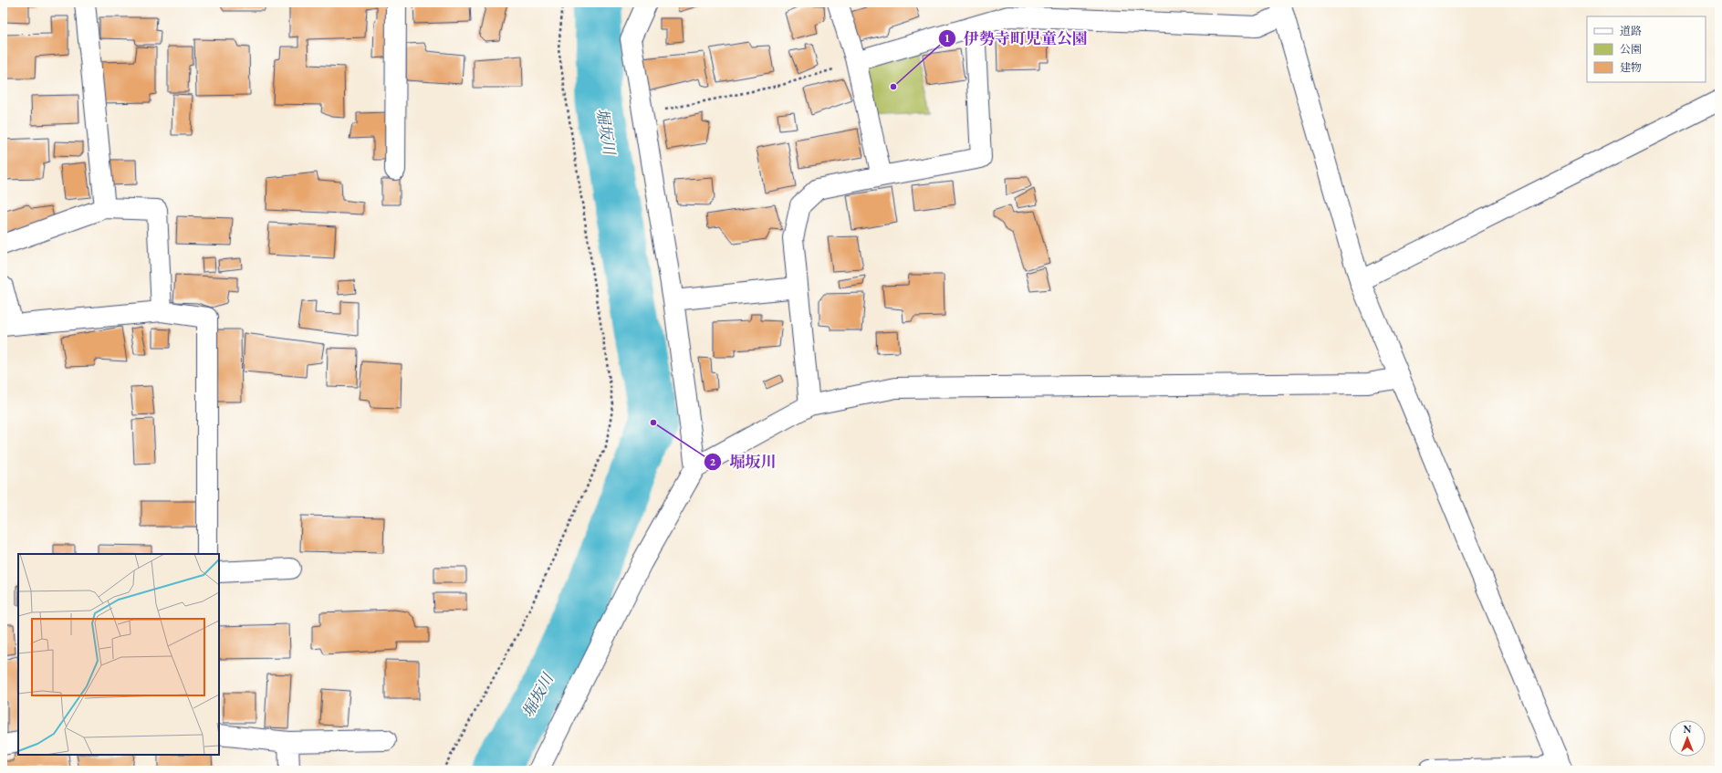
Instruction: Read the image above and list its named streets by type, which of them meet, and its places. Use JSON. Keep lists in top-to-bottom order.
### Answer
{
  "water": ["堀坂川"],
  "places": ["伊勢寺町児童公園", "堀坂川"],
  "legend": ["道路", "公園", "建物"],
  "north": "top"
}
